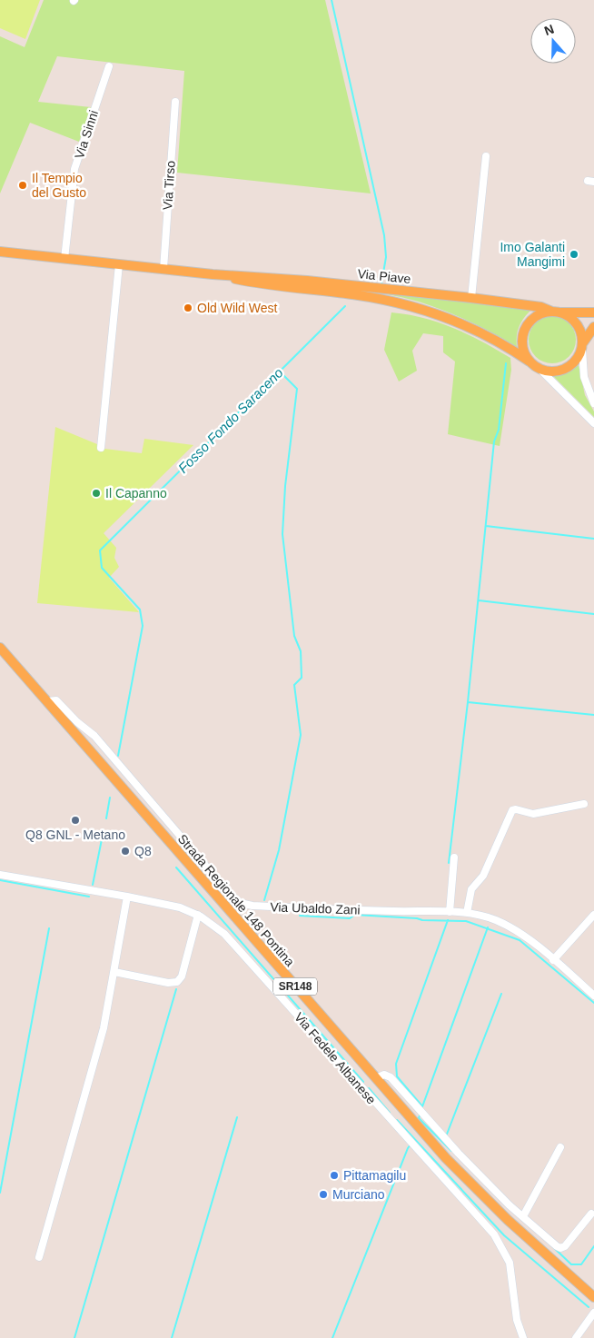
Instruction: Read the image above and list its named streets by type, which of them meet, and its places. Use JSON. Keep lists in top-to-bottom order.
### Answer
{
  "streets": {
    "main road": ["Via Piave", "Strada Regionale 148 Pontina", "SR148"],
    "street": [
      "Via Sinni",
      "Via Tirso",
      "Via Ubaldo Zani",
      "Via Fedele Albanese"
    ]
  },
  "crossings": [
    ["Via Sinni", "Via Piave"],
    ["Via Tirso", "Via Piave"],
    ["Strada Regionale 148 Pontina", "Via Ubaldo Zani"]
  ],
  "water": ["Fosso Fondo Saraceno"],
  "places": [
    "Il Tempio del Gusto",
    "Imo Galanti Mangimi",
    "Old Wild West",
    "Il Capanno",
    "Q8 GNL - Metano",
    "Q8",
    "Pittamagilu",
    "Murciano"
  ],
  "north": "top"
}
